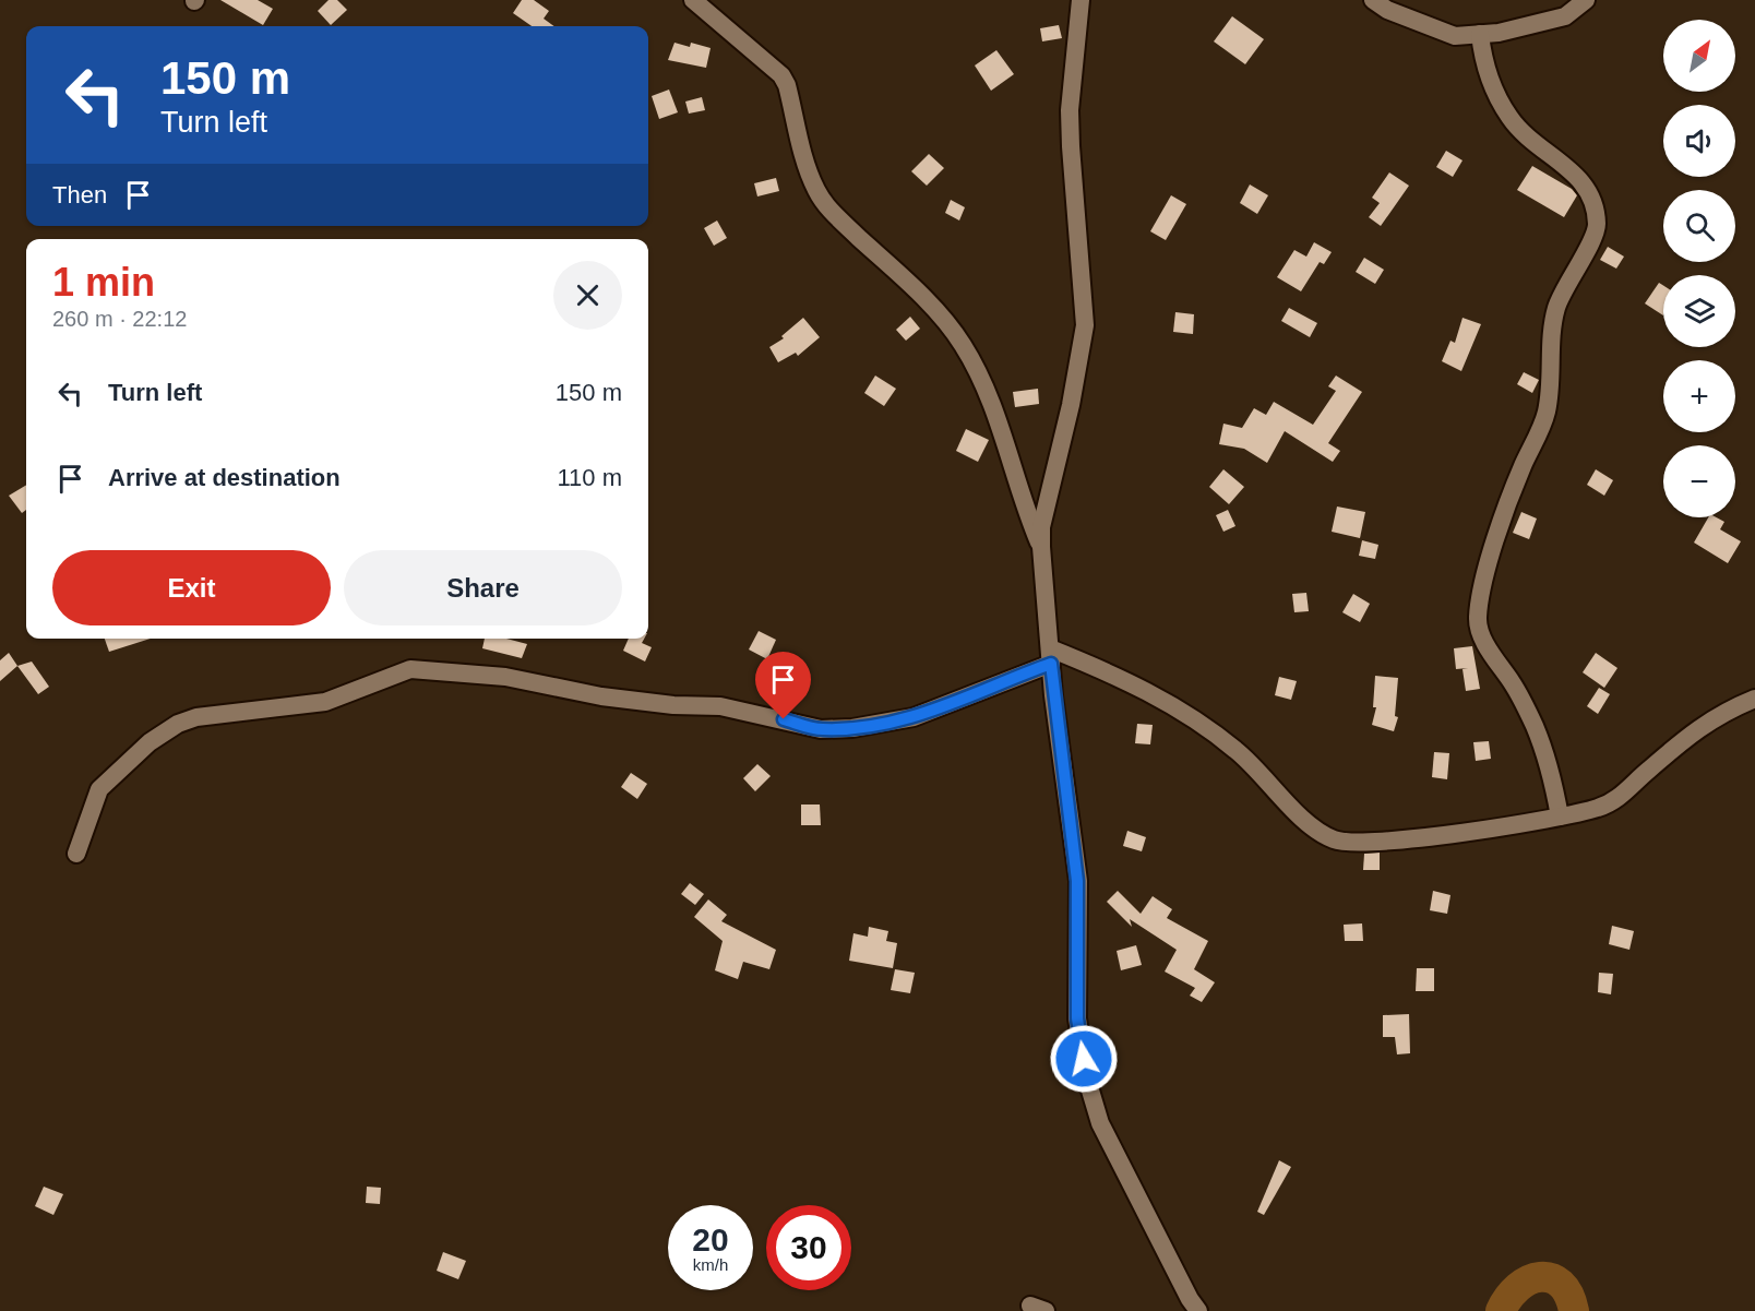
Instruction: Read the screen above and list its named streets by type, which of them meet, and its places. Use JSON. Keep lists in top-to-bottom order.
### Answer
{
  "north": "top right",
  "page": {
    "map_buttons": ["+", "−"],
    "turn": ["150 m", "Turn left"],
    "then": "Then",
    "heading": ["1 min", "260 m · 22:12"],
    "list": [
      {
        "name": "Turn left",
        "value": "150 m"
      },
      {
        "name": "Arrive at destination",
        "value": "110 m"
      }
    ],
    "buttons": ["Exit", "Share"],
    "speed": "20 km/h",
    "limit": "30"
  }
}
